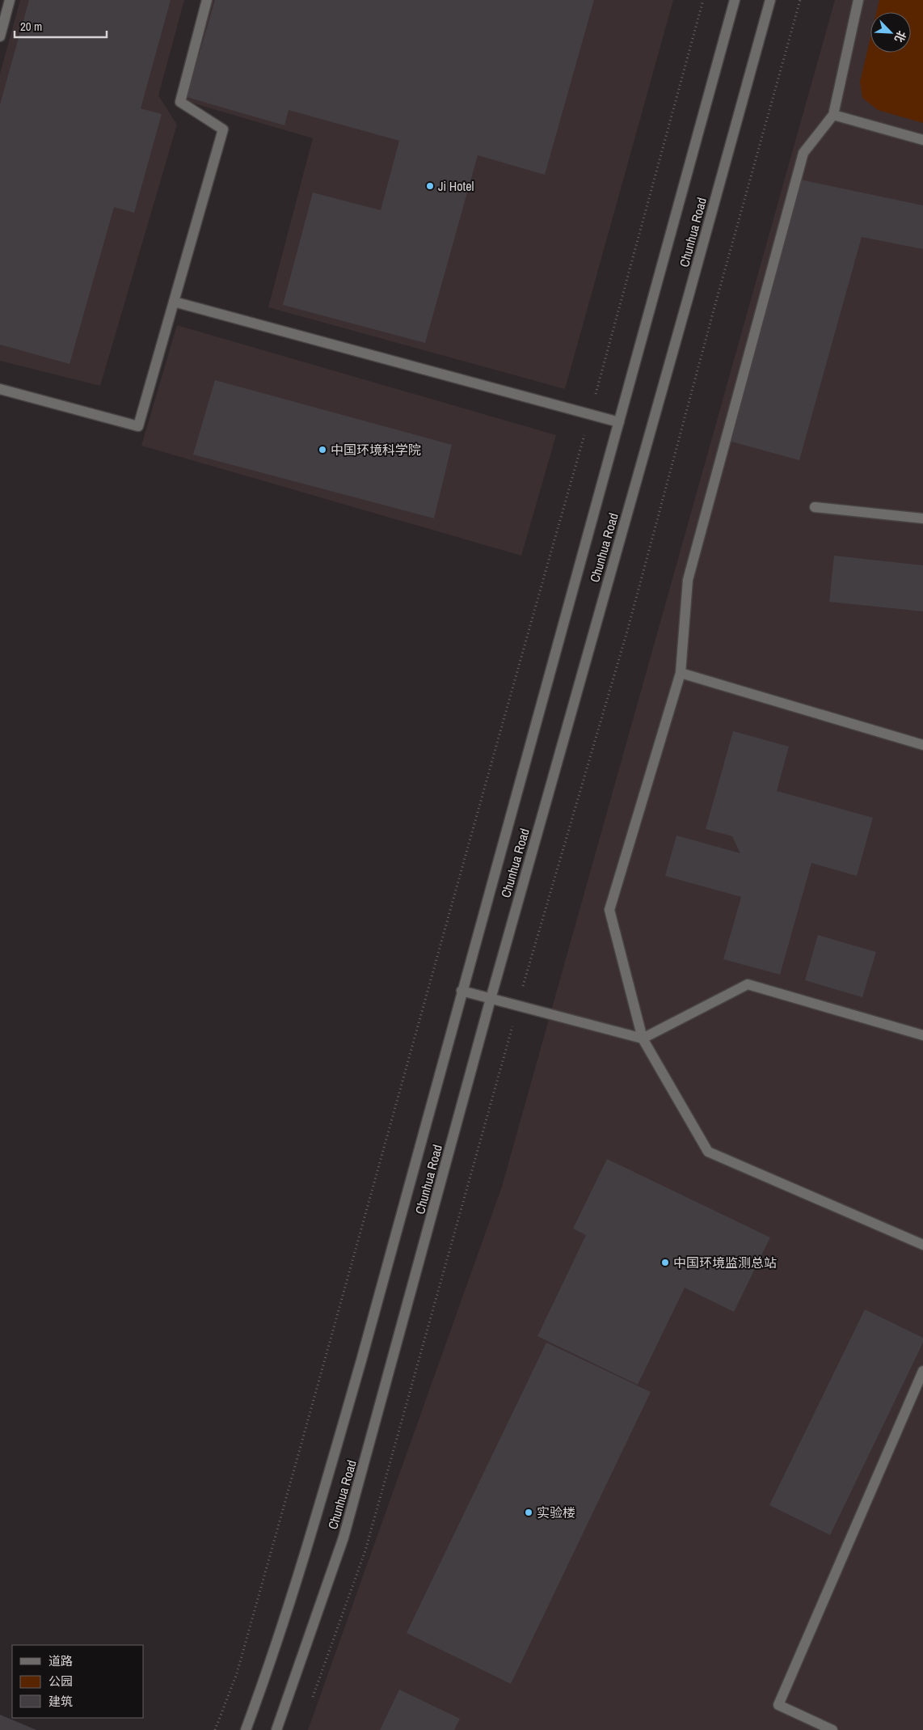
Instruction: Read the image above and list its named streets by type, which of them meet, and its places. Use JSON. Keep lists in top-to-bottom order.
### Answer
{
  "streets": {
    "street": ["Chunhua Road"]
  },
  "places": [
    "Ji Hotel",
    "中国环境科学院",
    "中国环境监测总站",
    "实验楼"
  ],
  "legend": ["道路", "公园", "建筑"],
  "scale_bar": "20 m",
  "north": "bottom right"
}
